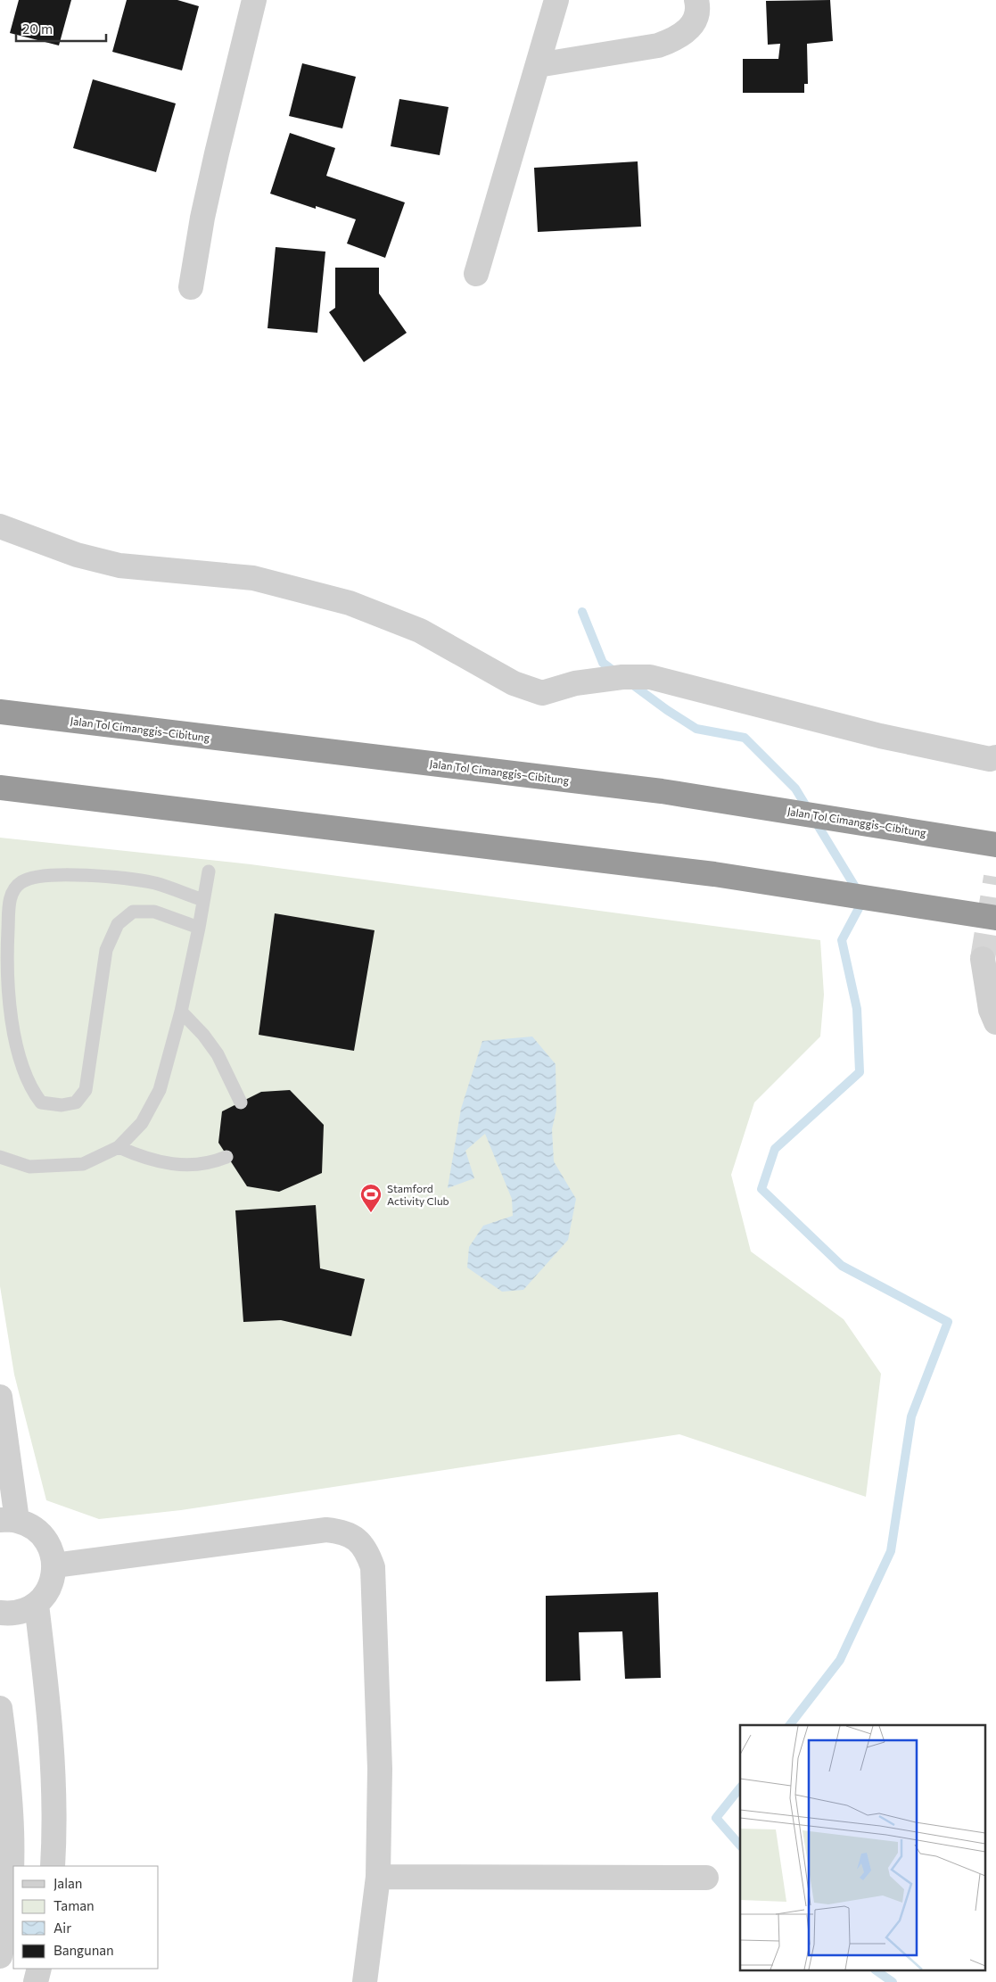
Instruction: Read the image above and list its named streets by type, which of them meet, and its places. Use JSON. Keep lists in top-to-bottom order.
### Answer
{
  "streets": {
    "highway": ["Jalan Tol Cimanggis–Cibitung"]
  },
  "places": {
    "sports": ["Stamford Activity Club"]
  },
  "legend": [
    "Jalan",
    "Taman",
    "Air",
    "Bangunan"
  ],
  "scale_bar": "20 m"
}
